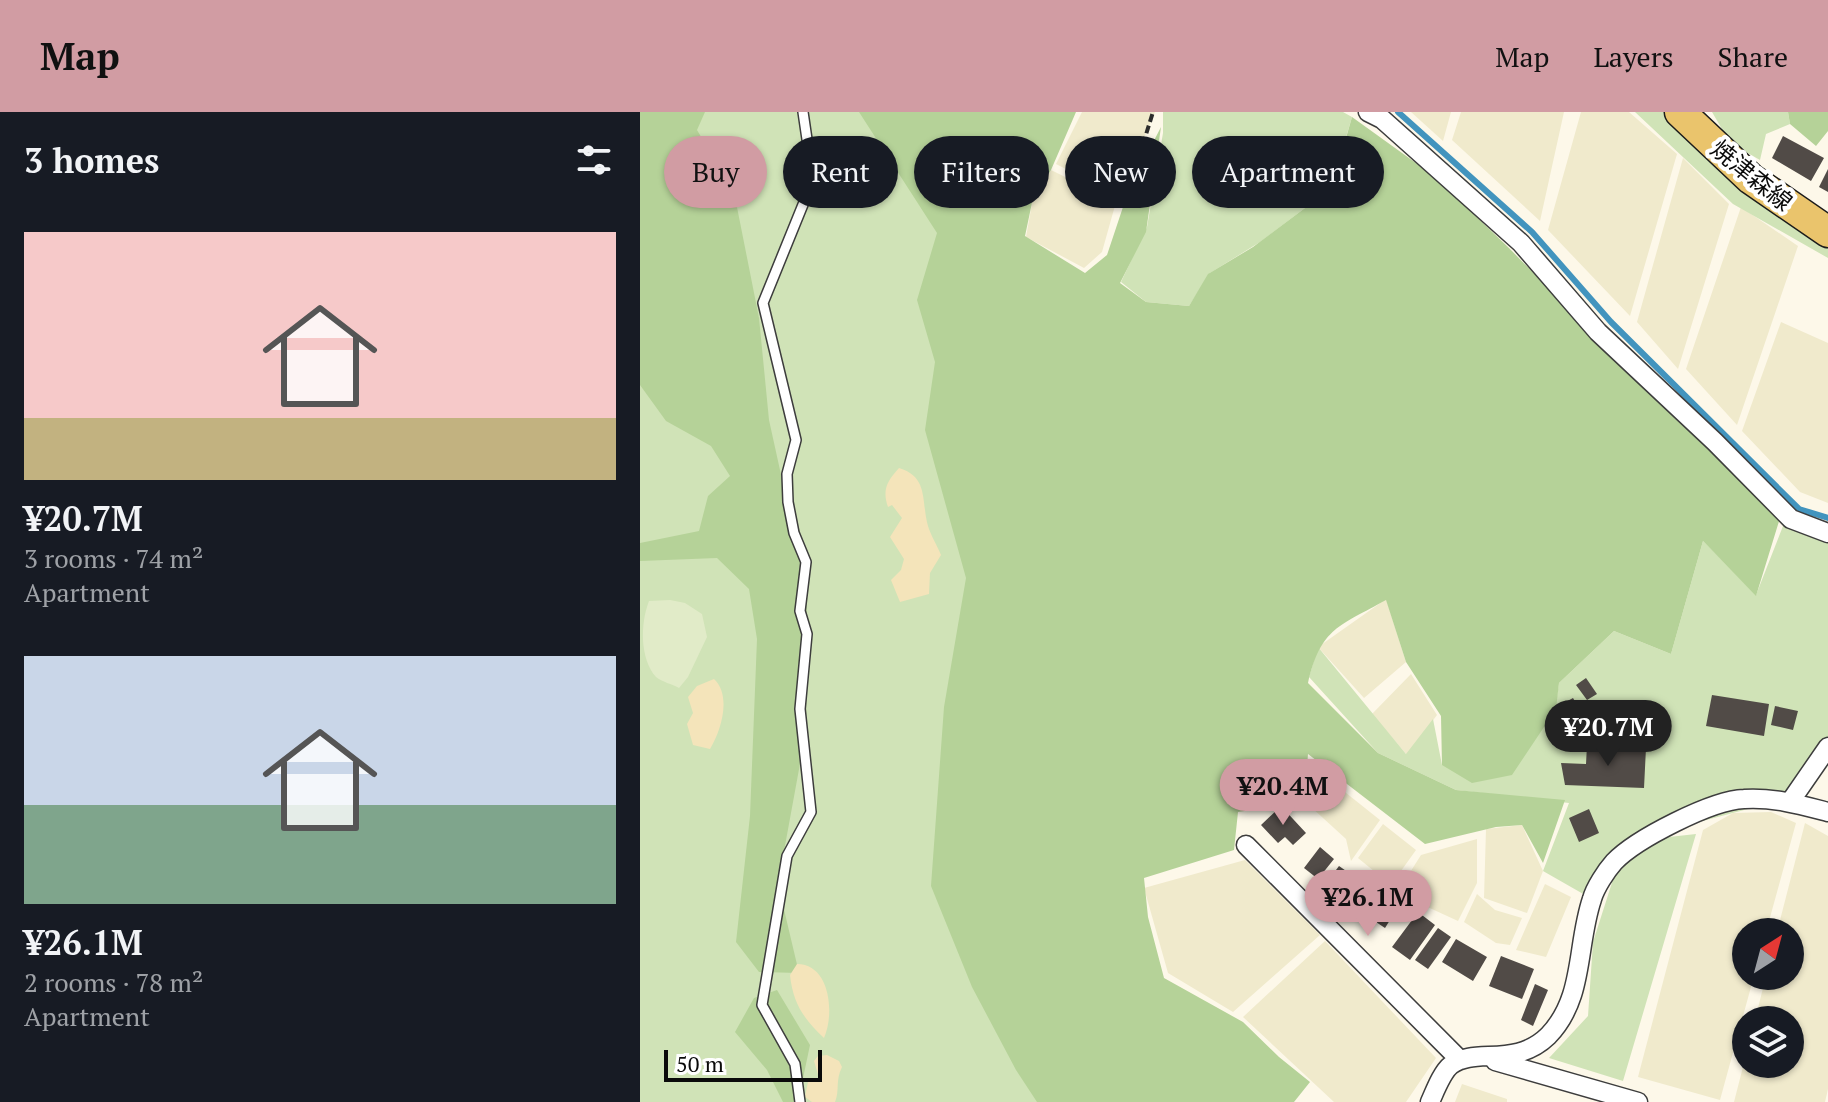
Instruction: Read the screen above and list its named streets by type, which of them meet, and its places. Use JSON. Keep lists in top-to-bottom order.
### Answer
{
  "streets": {
    "main road": ["焼津森線"]
  },
  "scale_bar": "50 m",
  "north": "top right",
  "page": {
    "header": "Map",
    "nav": ["Map", "Layers", "Share"],
    "heading": "3 homes",
    "chip": [
      "Buy",
      "Rent",
      "Filters",
      "New",
      "Apartment"
    ],
    "list": [
      {
        "name": "¥20.7M",
        "note": "3 rooms · 74 m² · Apartment"
      },
      {
        "name": "¥26.1M",
        "note": "2 rooms · 78 m² · Apartment"
      }
    ],
    "price": ["¥20.7M", "¥20.4M", "¥26.1M"],
    "scale": "50 m"
  }
}
